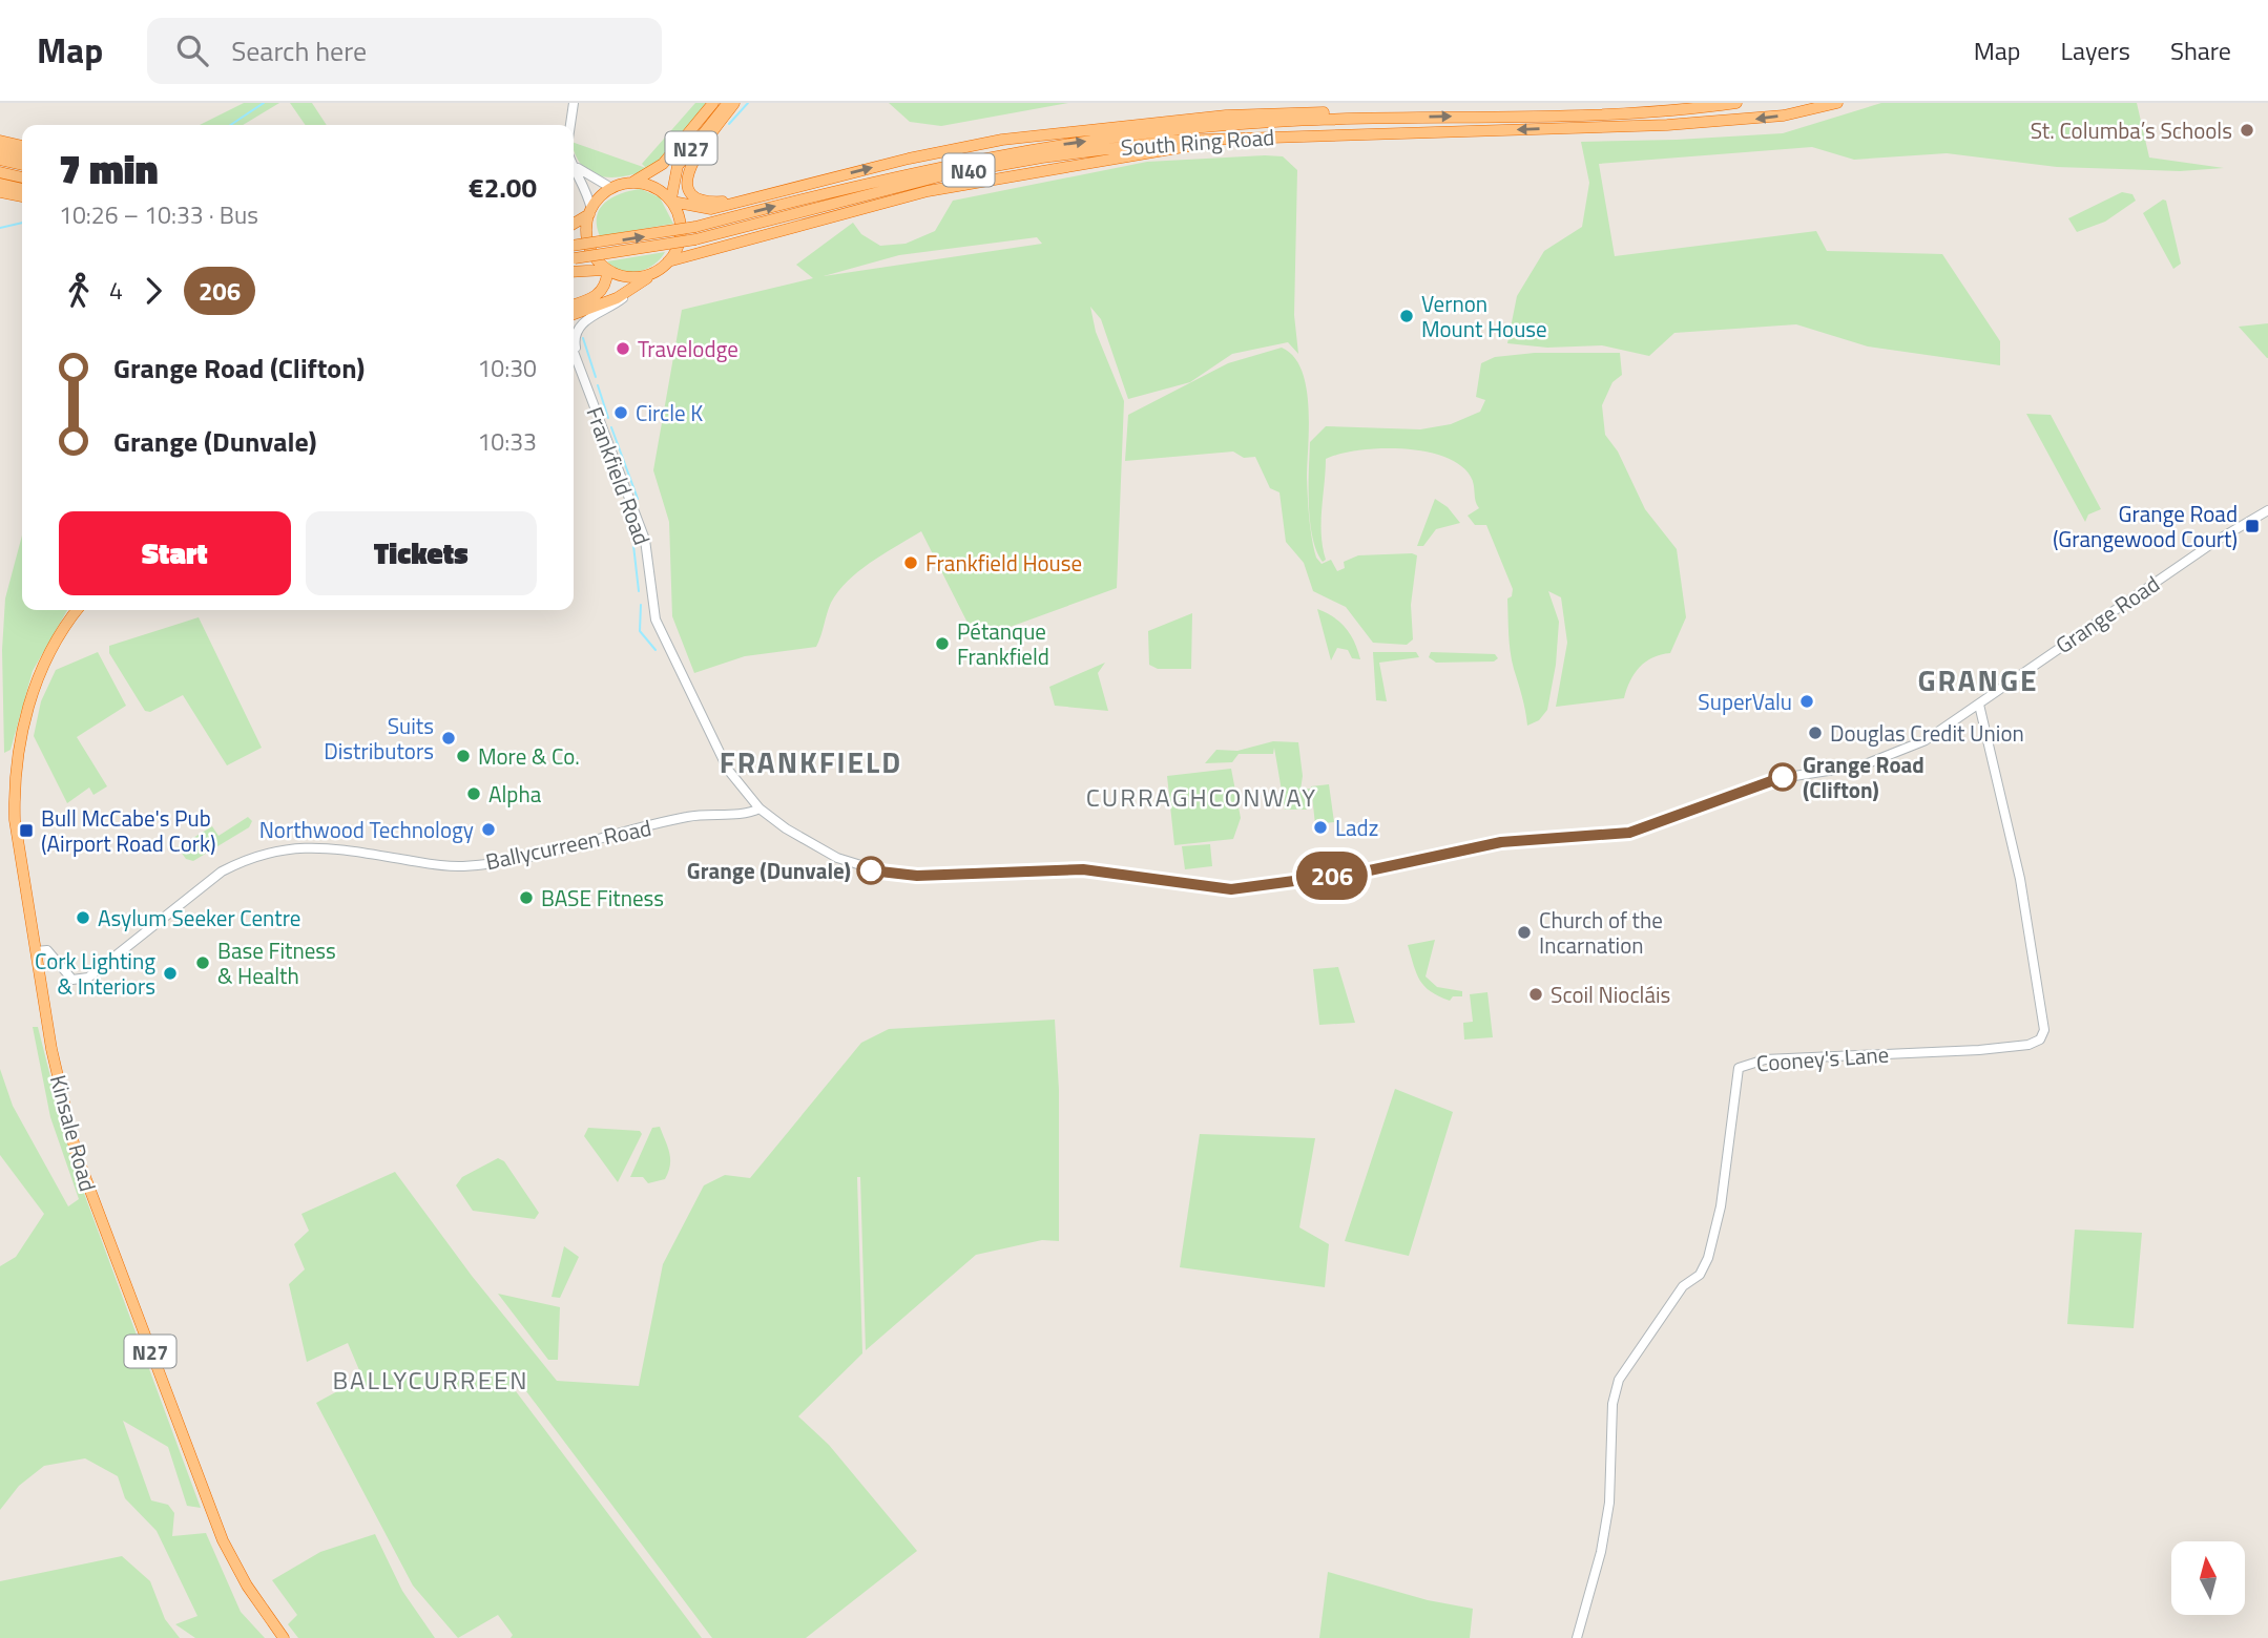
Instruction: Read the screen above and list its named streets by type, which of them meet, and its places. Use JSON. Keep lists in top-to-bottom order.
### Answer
{
  "streets": {
    "highway": [
      "South Ring Road",
      "N27",
      "N40",
      "Kinsale Road"
    ],
    "main road": [
      "Frankfield Road",
      "Grange Road",
      "Ballycurreen Road",
      "Cooney's Lane"
    ]
  },
  "crossings": [
    ["Frankfield Road", "Grange Road"],
    ["Frankfield Road", "Ballycurreen Road"],
    ["Grange Road", "Ballycurreen Road"],
    ["Grange Road", "Cooney's Lane"],
    ["Ballycurreen Road", "Kinsale Road"]
  ],
  "districts": [
    "GRANGE",
    "FRANKFIELD",
    "CURRAGHCONWAY",
    "BALLYCURREEN"
  ],
  "places": {
    "other": [
      "St. Columba’s Schools",
      "Vernon Mount House",
      "Travelodge",
      "Circle K",
      "Frankfield House",
      "Pétanque Frankfield",
      "SuperValu",
      "Douglas Credit Union",
      "Suits Distributors",
      "More & Co.",
      "Grange Road (Clifton)",
      "Alpha",
      "Ladz",
      "Northwood Technology",
      "Grange (Dunvale)",
      "BASE Fitness",
      "Asylum Seeker Centre",
      "Church of the Incarnation",
      "Base Fitness & Health",
      "Cork Lighting & Interiors",
      "Scoil Niocláis"
    ],
    "transit": ["Grange Road (Grangewood Court)", "Bull McCabe's Pub (Airport Road Cork)"]
  },
  "lines": ["bus line 206"],
  "north": "top",
  "page": {
    "header": "Map",
    "search": "Search here",
    "nav": ["Map", "Layers", "Share"],
    "on_map": "206",
    "heading": ["7 min", "10:26 – 10:33 · Bus", "€2.00"],
    "legs": ["4", "206"],
    "list": [
      {
        "name": "Grange Road (Clifton)",
        "value": "10:30"
      },
      {
        "name": "Grange (Dunvale)",
        "value": "10:33"
      }
    ],
    "buttons": ["Start", "Tickets"]
  }
}
